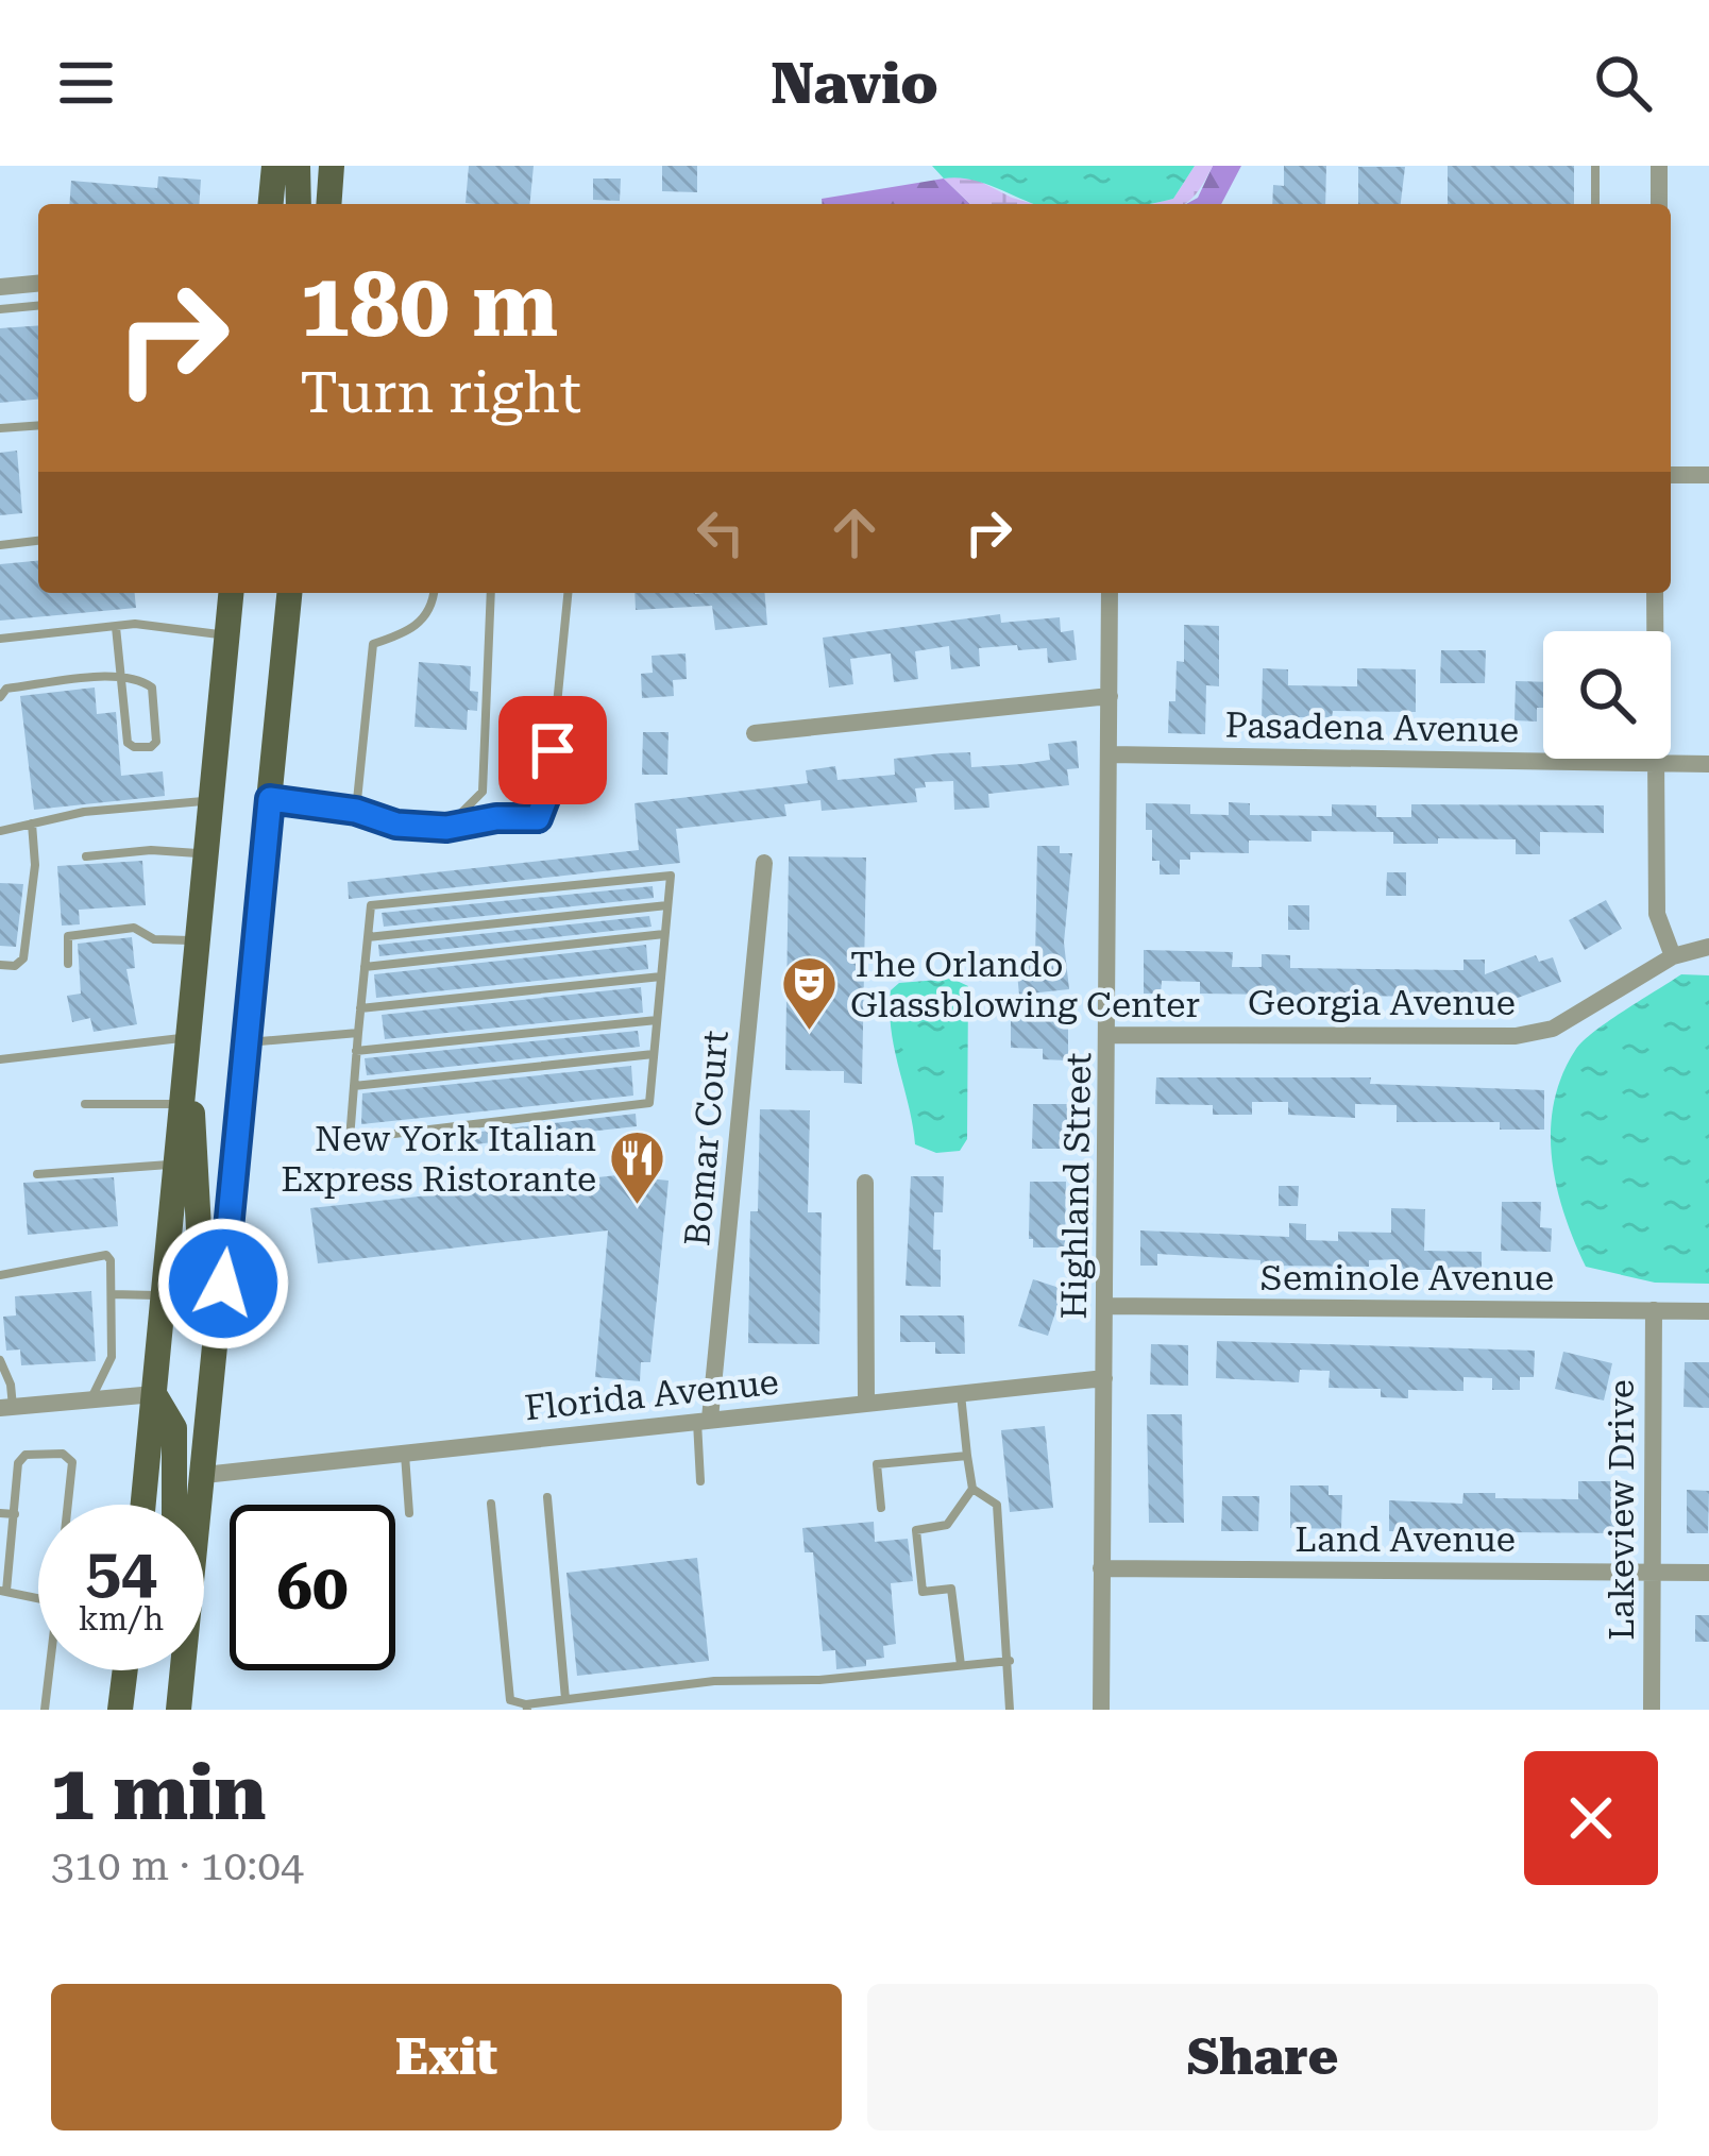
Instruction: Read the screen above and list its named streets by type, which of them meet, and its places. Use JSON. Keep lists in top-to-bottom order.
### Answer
{
  "streets": {
    "street": [
      "Pasadena Avenue",
      "Georgia Avenue",
      "Bomar Court",
      "Highland Street",
      "Seminole Avenue",
      "Florida Avenue",
      "Lakeview Drive",
      "Land Avenue"
    ]
  },
  "crossings": [
    ["Pasadena Avenue", "Highland Street"],
    ["Georgia Avenue", "Highland Street"],
    ["Bomar Court", "Florida Avenue"],
    ["Highland Street", "Seminole Avenue"],
    ["Highland Street", "Florida Avenue"],
    ["Highland Street", "Land Avenue"],
    ["Seminole Avenue", "Lakeview Drive"],
    ["Lakeview Drive", "Land Avenue"]
  ],
  "places": {
    "theatre": ["The Orlando Glassblowing Center"],
    "restaurant": ["New York Italian Express Ristorante"]
  },
  "page": {
    "header": "Navio",
    "turn": ["180 m", "Turn right"],
    "speed": "54 km/h",
    "limit": "60",
    "heading": ["1 min", "310 m · 10:04"],
    "buttons": ["Exit", "Share"]
  }
}
